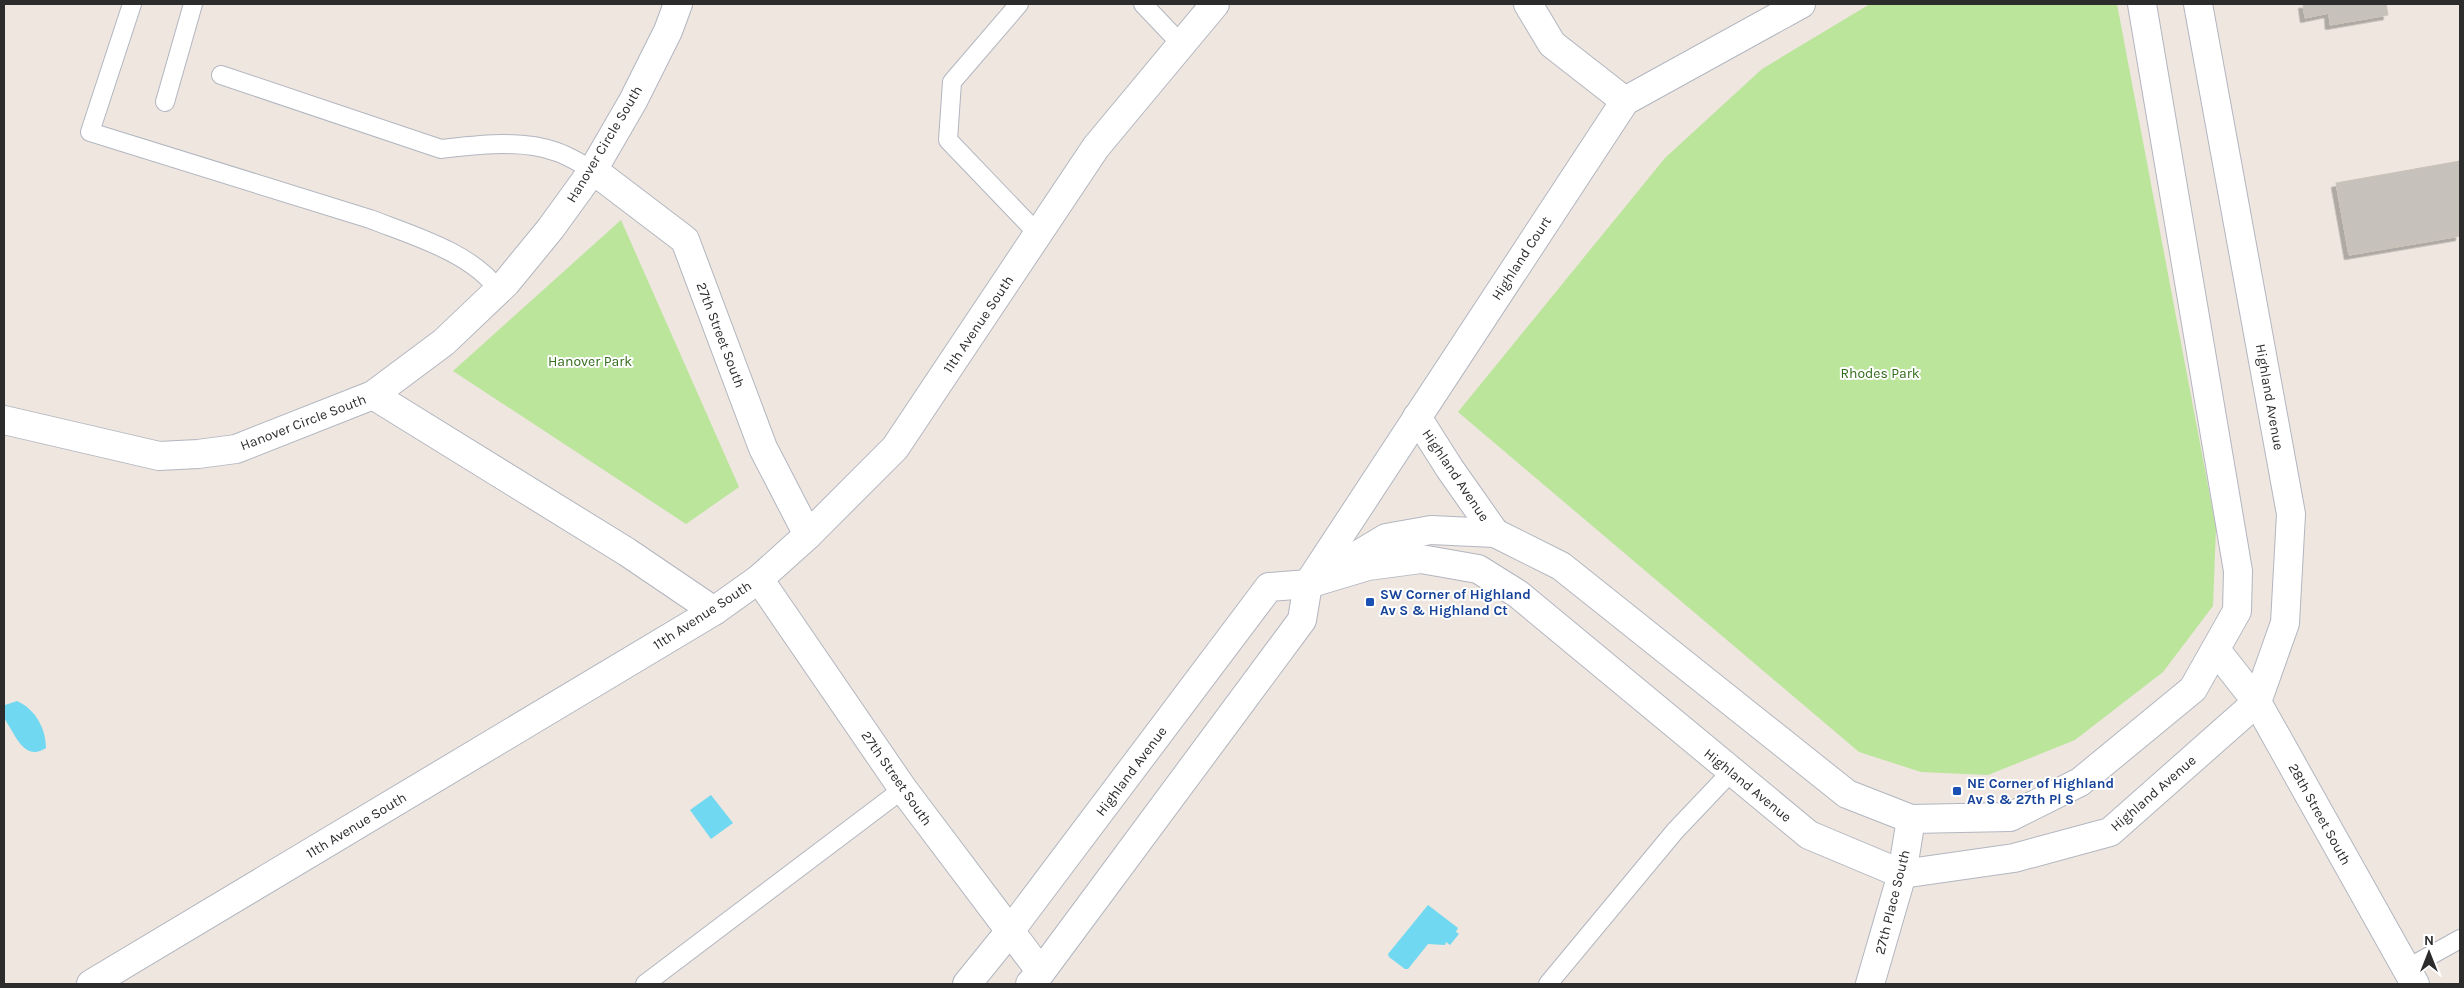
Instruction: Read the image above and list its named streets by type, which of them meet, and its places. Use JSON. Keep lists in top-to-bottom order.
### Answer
{
  "streets": {
    "street": [
      "Hanover Circle South",
      "Highland Court",
      "11th Avenue South",
      "27th Street South",
      "Highland Avenue",
      "28th Street South",
      "27th Place South"
    ]
  },
  "crossings": [
    ["Hanover Circle South", "27th Street South"],
    ["Highland Court", "Highland Avenue"],
    ["11th Avenue South", "27th Street South"],
    ["27th Street South", "Highland Avenue"],
    ["Highland Avenue", "28th Street South"],
    ["Highland Avenue", "27th Place South"]
  ],
  "parks": ["Hanover Park", "Rhodes Park"],
  "places": {
    "transit": ["SW Corner of Highland Av S & Highland Ct", "NE Corner of Highland Av S & 27th Pl S"]
  },
  "north": "top"
}
